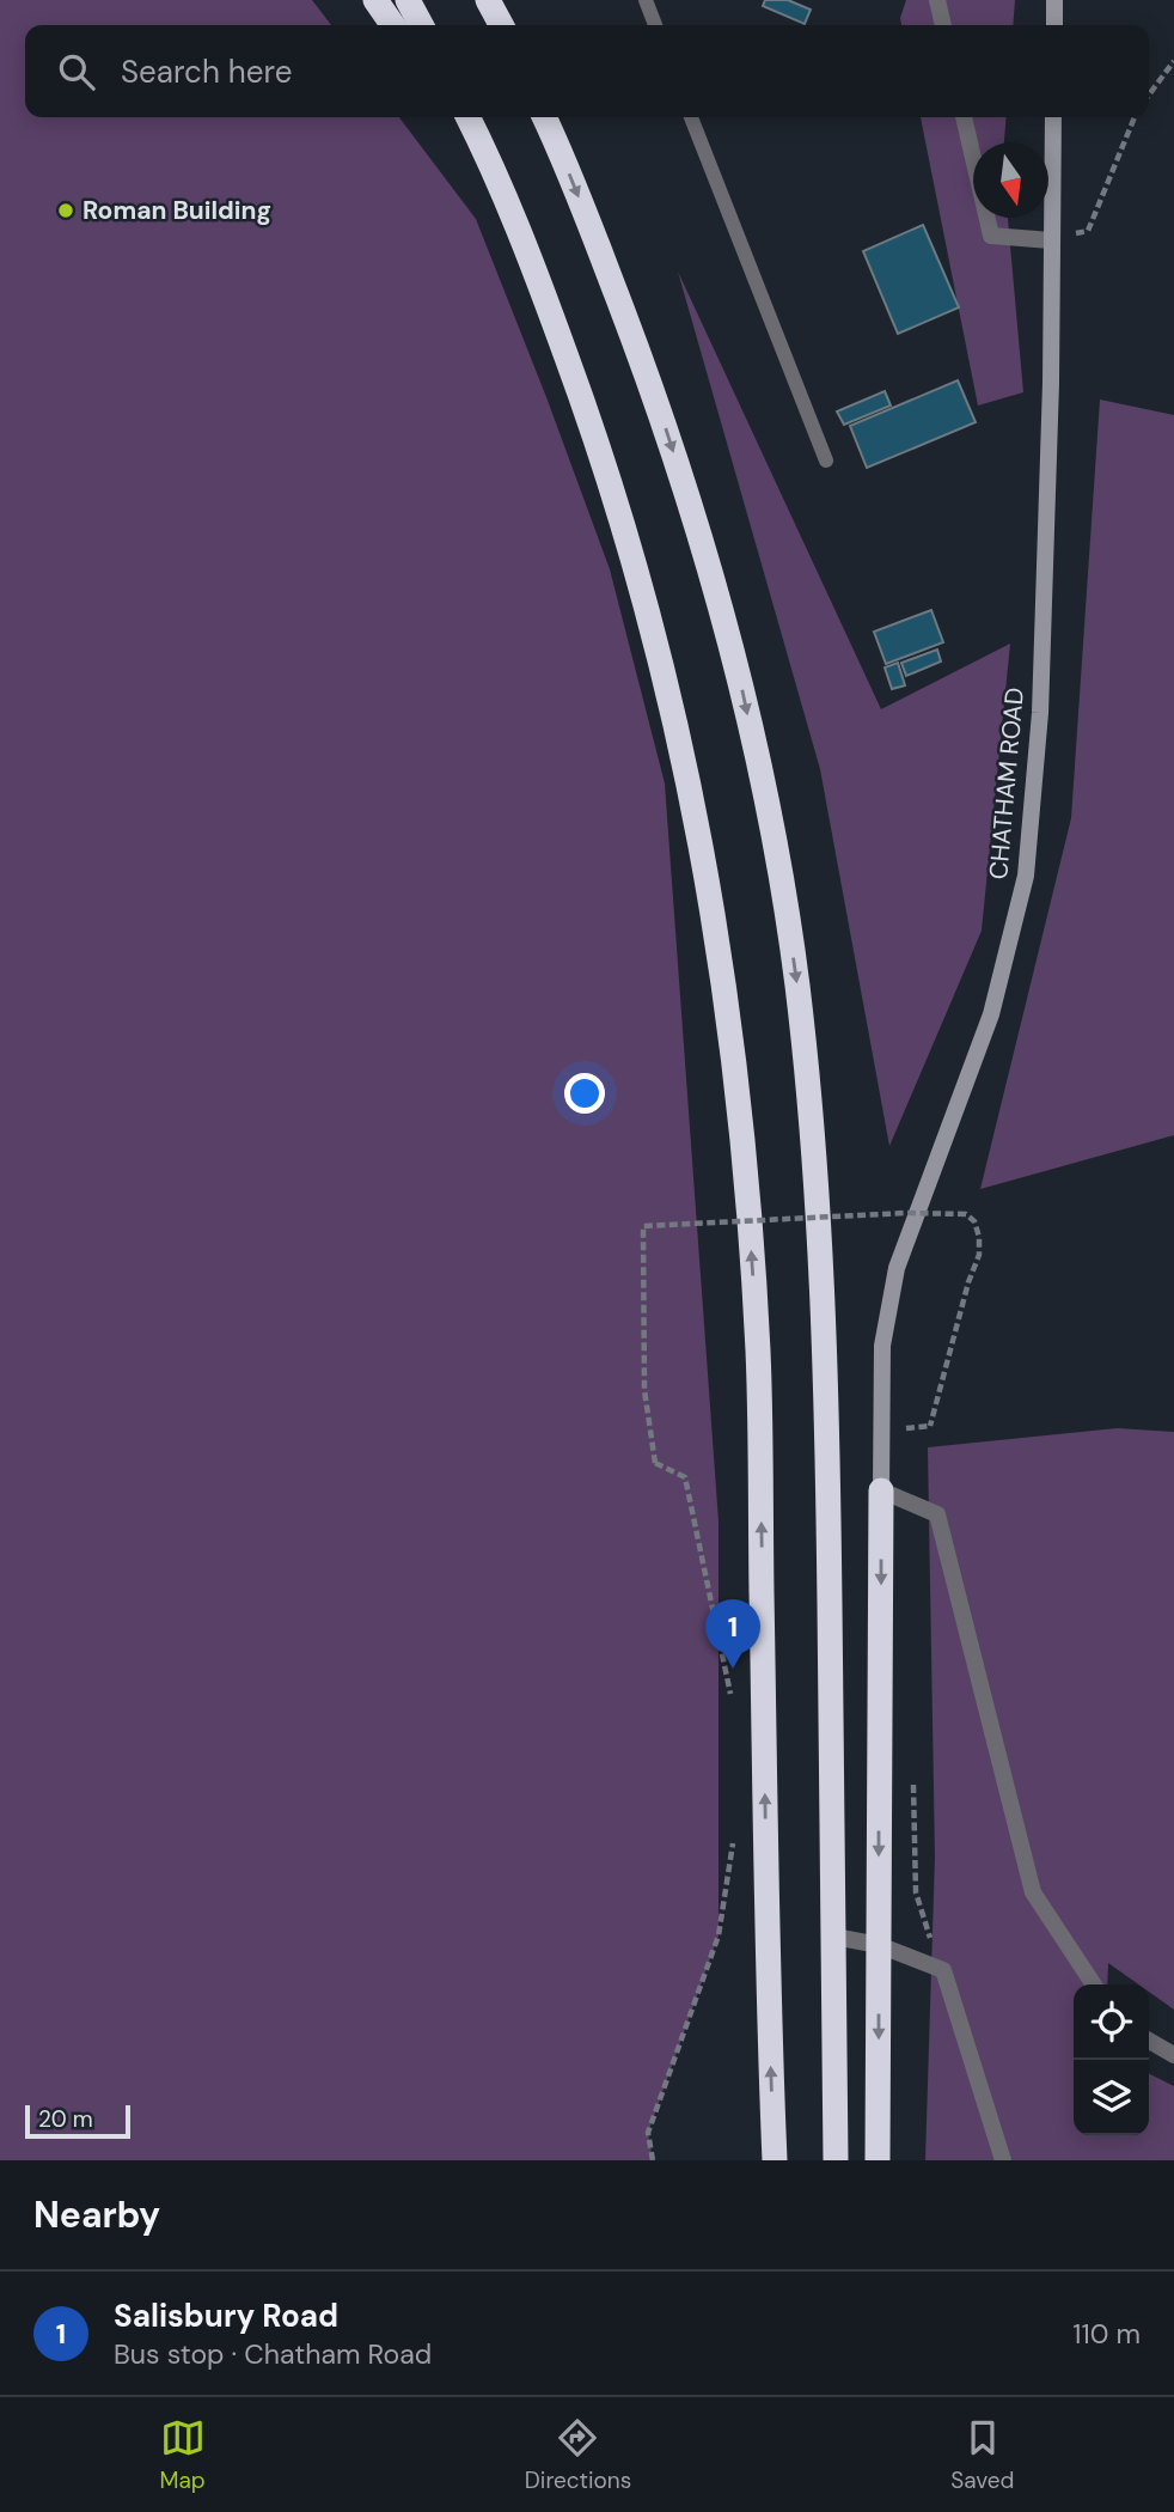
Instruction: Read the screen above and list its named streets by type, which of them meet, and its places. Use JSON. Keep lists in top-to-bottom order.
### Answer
{
  "streets": {
    "street": ["CHATHAM ROAD"]
  },
  "places": ["Roman Building"],
  "scale_bar": "20 m",
  "north": "bottom",
  "page": {
    "search": "Search here",
    "pins": "1",
    "scale": "20 m",
    "heading": "Nearby",
    "list": [
      {
        "mark": "1",
        "name": "Salisbury Road",
        "note": "Bus stop · Chatham Road",
        "value": "110 m"
      }
    ],
    "nav": ["Map", "Directions", "Saved"]
  }
}
